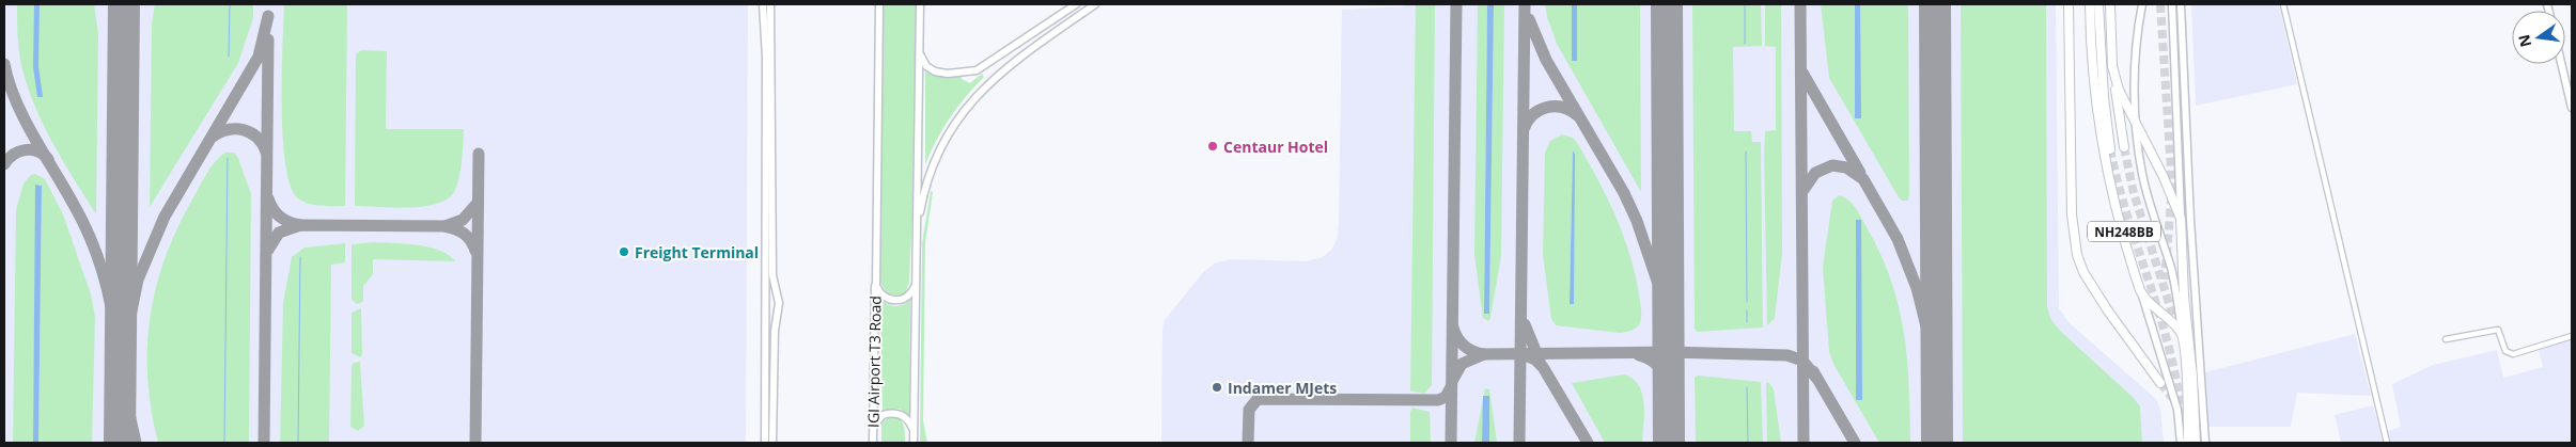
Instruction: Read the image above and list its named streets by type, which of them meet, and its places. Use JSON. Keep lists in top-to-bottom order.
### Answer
{
  "streets": {
    "highway": ["NH248BB"],
    "main road": ["IGI Airport T3 Road"]
  },
  "places": ["Centaur Hotel", "Freight Terminal", "Indamer MJets"],
  "north": "left"
}
